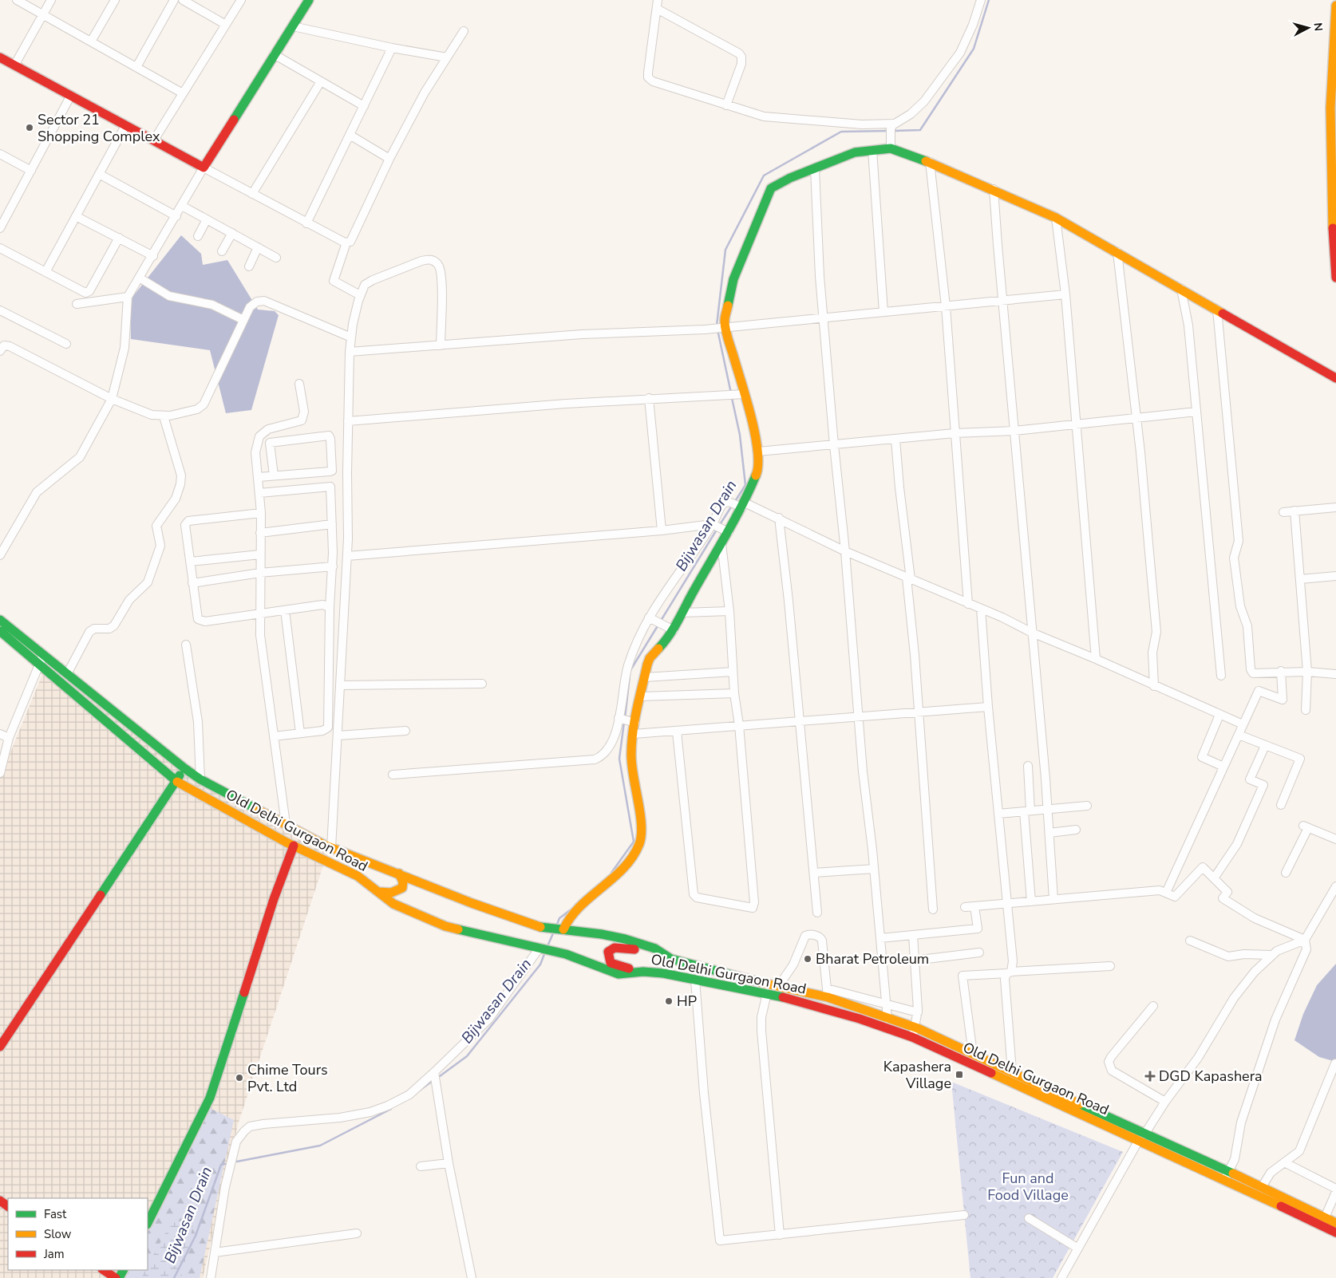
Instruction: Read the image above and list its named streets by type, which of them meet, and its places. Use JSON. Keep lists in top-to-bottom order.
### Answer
{
  "streets": {
    "main road": ["Old Delhi Gurgaon Road"]
  },
  "water": ["Bijwasan Drain"],
  "parks": ["Fun and Food Village"],
  "places": {
    "other": [
      "Sector 21 Shopping Complex",
      "Bharat Petroleum",
      "HP",
      "Chime Tours Pvt. Ltd"
    ],
    "transit": ["Kapashera Village"],
    "health": ["DGD Kapashera"]
  },
  "legend": ["Fast", "Slow", "Jam"],
  "north": "right"
}
